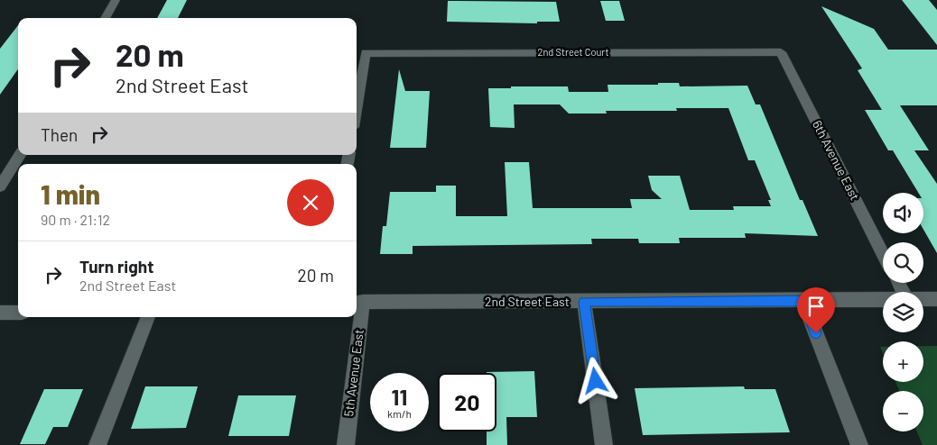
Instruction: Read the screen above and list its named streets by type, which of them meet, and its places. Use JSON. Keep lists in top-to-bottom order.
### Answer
{
  "streets": {
    "street": [
      "2nd Street Court",
      "6th Avenue East",
      "2nd Street East",
      "5th Avenue East"
    ]
  },
  "crossings": [
    ["2nd Street Court", "6th Avenue East"]
  ],
  "page": {
    "turn": ["20 m", "2nd Street East"],
    "then": "Then",
    "heading": ["1 min", "90 m · 21:12"],
    "map_buttons": ["+", "−"],
    "list": [
      {
        "name": "Turn right",
        "note": "2nd Street East",
        "value": "20 m"
      }
    ],
    "speed": "11 km/h",
    "limit": "20"
  }
}
